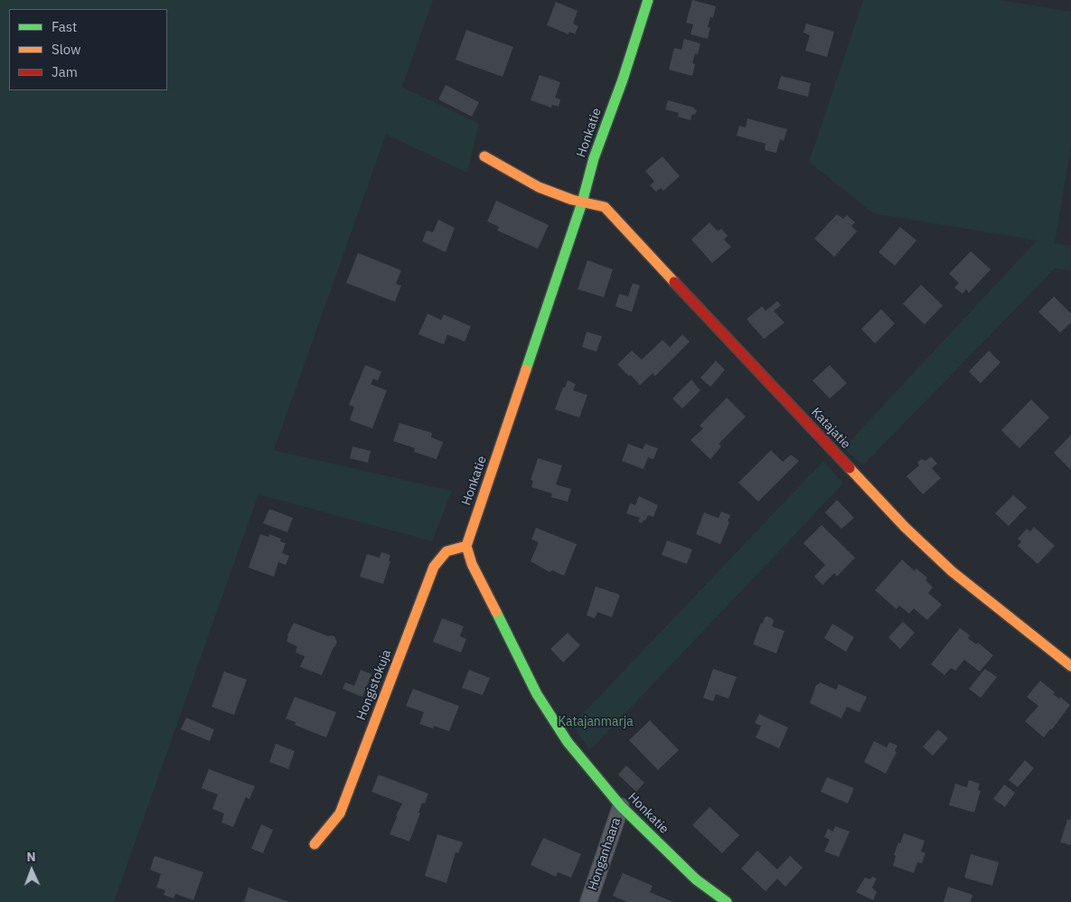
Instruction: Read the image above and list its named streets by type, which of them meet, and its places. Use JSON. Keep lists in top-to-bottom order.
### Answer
{
  "streets": {
    "street": [
      "Honkatie",
      "Katajatie",
      "Hongistokuja",
      "Honganhaara"
    ]
  },
  "crossings": [
    ["Honkatie", "Katajatie"],
    ["Honkatie", "Hongistokuja"],
    ["Honkatie", "Honganhaara"]
  ],
  "parks": ["Katajanmarja"],
  "legend": ["Fast", "Slow", "Jam"],
  "north": "top"
}
